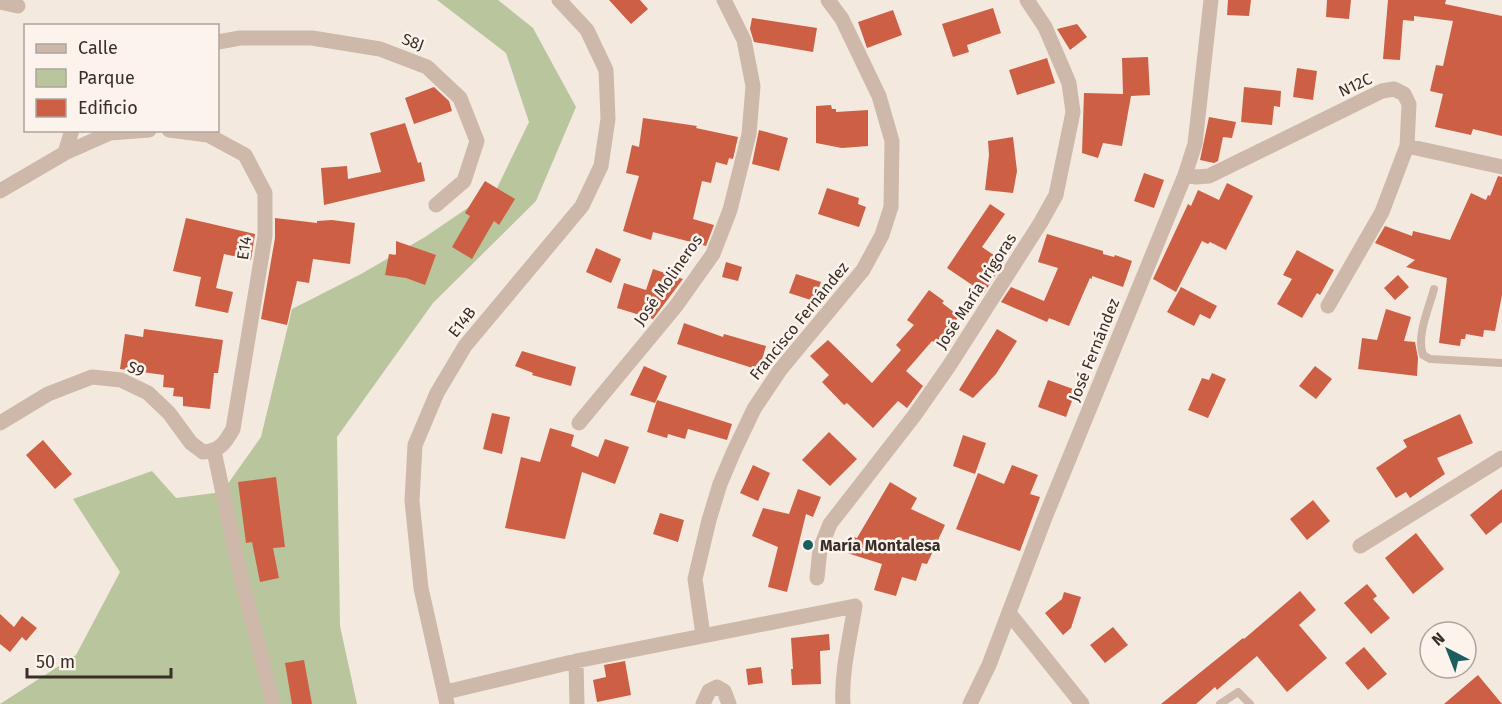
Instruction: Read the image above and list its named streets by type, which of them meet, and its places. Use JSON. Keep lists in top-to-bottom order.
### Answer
{
  "streets": {
    "street": [
      "S8J",
      "N12C",
      "E14",
      "José Molineros",
      "José María Irigoras",
      "Francisco Fernández",
      "E14B",
      "José Fernández",
      "S9"
    ]
  },
  "crossings": [
    ["N12C", "José Fernández"],
    ["E14", "S9"]
  ],
  "places": ["María Montalesa"],
  "legend": ["Calle", "Parque", "Edificio"],
  "scale_bar": "50 m",
  "north": "top left"
}
